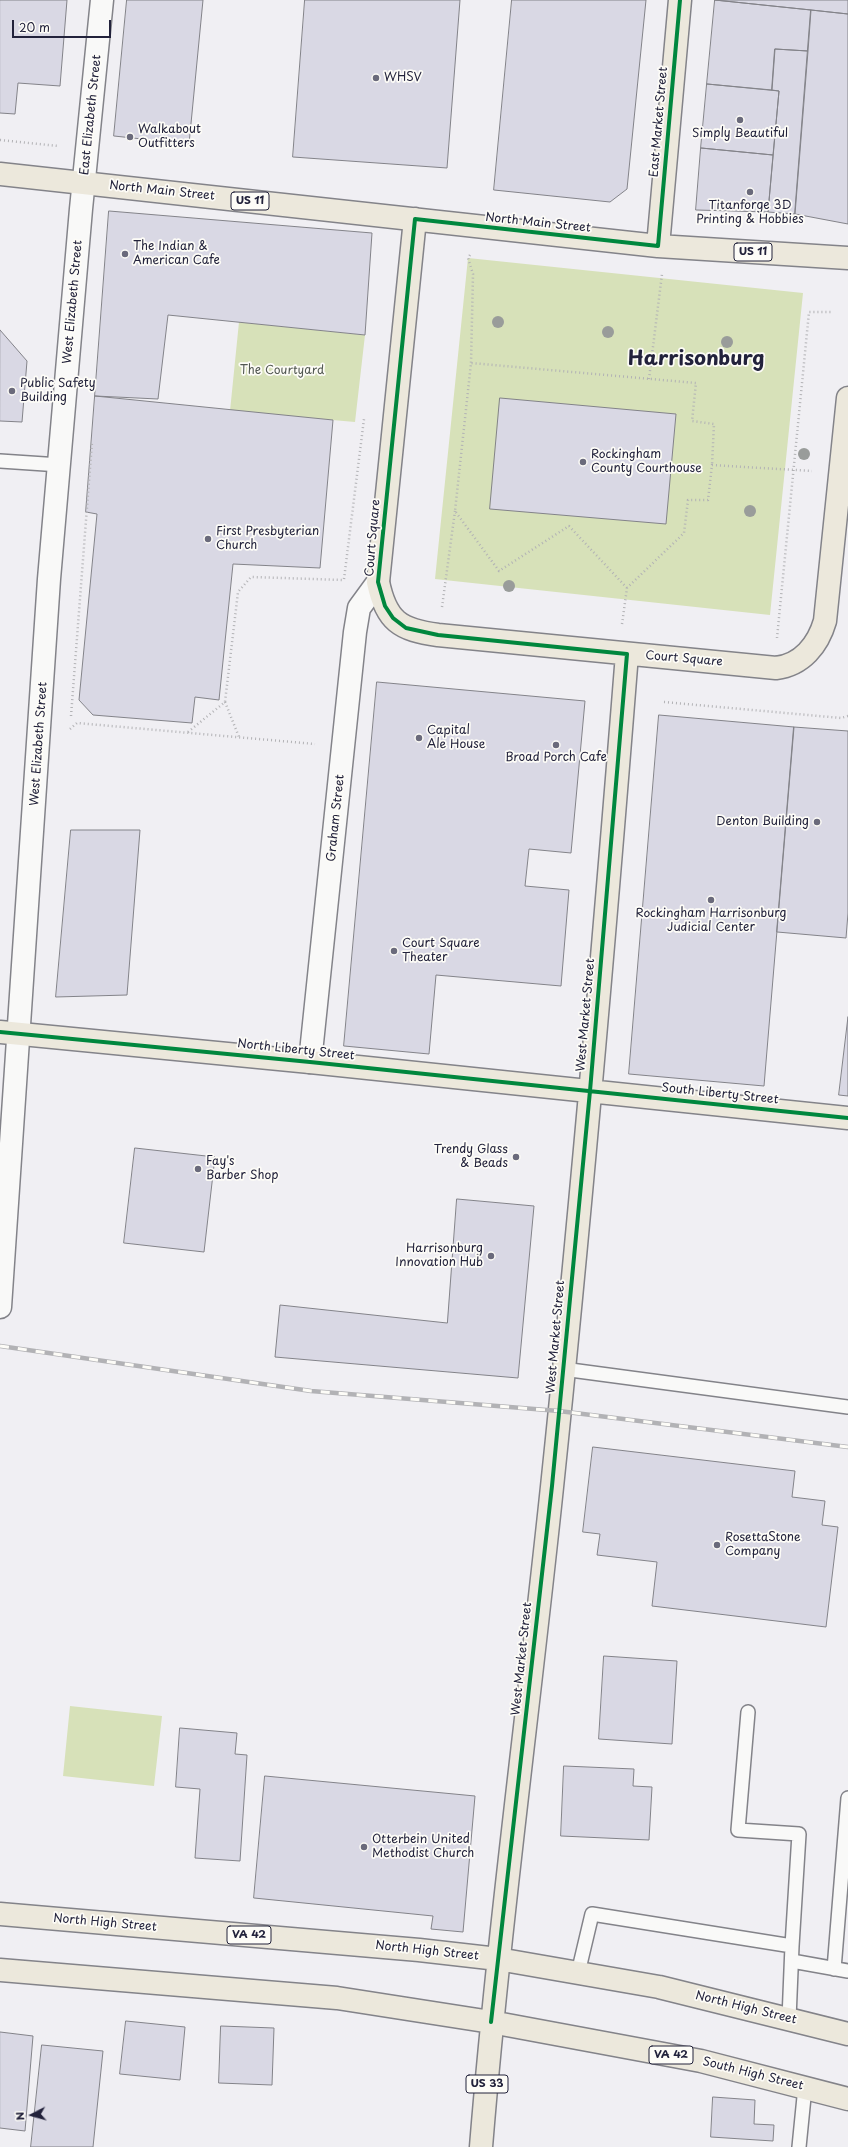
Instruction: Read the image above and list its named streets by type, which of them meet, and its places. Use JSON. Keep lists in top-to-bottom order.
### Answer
{
  "streets": {
    "main road": [
      "East Market Street",
      "North Main Street",
      "US 11",
      "Court Square",
      "West Market Street",
      "North Liberty Street",
      "South Liberty Street",
      "North High Street",
      "VA 42",
      "South High Street",
      "US 33"
    ],
    "street": ["East Elizabeth Street", "West Elizabeth Street", "Graham Street"]
  },
  "crossings": [
    ["East Elizabeth Street", "North Main Street"],
    ["East Elizabeth Street", "West Elizabeth Street"],
    ["East Market Street", "North Main Street"],
    ["East Market Street", "US 11"],
    ["North Main Street", "US 11"],
    ["North Main Street", "West Elizabeth Street"],
    ["North Main Street", "Court Square"],
    ["West Elizabeth Street", "North Liberty Street"],
    ["Court Square", "Graham Street"],
    ["Court Square", "West Market Street"],
    ["Graham Street", "North Liberty Street"],
    ["West Market Street", "North Liberty Street"],
    ["West Market Street", "South Liberty Street"],
    ["West Market Street", "North High Street"],
    ["West Market Street", "VA 42"],
    ["West Market Street", "South High Street"],
    ["North Liberty Street", "South Liberty Street"],
    ["VA 42", "South High Street"]
  ],
  "districts": ["Harrisonburg"],
  "parks": ["The Courtyard"],
  "places": [
    "WHSV",
    "Simply Beautiful",
    "Walkabout Outfitters",
    "Titanforge 3D Printing & Hobbies",
    "The Indian & American Cafe",
    "Public Safety Building",
    "Rockingham County Courthouse",
    "First Presbyterian Church",
    "Capital Ale House",
    "Broad Porch Cafe",
    "Denton Building",
    "Rockingham Harrisonburg Judicial Center",
    "Court Square Theater",
    "Trendy Glass & Beads",
    "Fay's Barber Shop",
    "Harrisonburg Innovation Hub",
    "RosettaStone Company",
    "Otterbein United Methodist Church"
  ],
  "scale_bar": "20 m",
  "north": "left"
}
